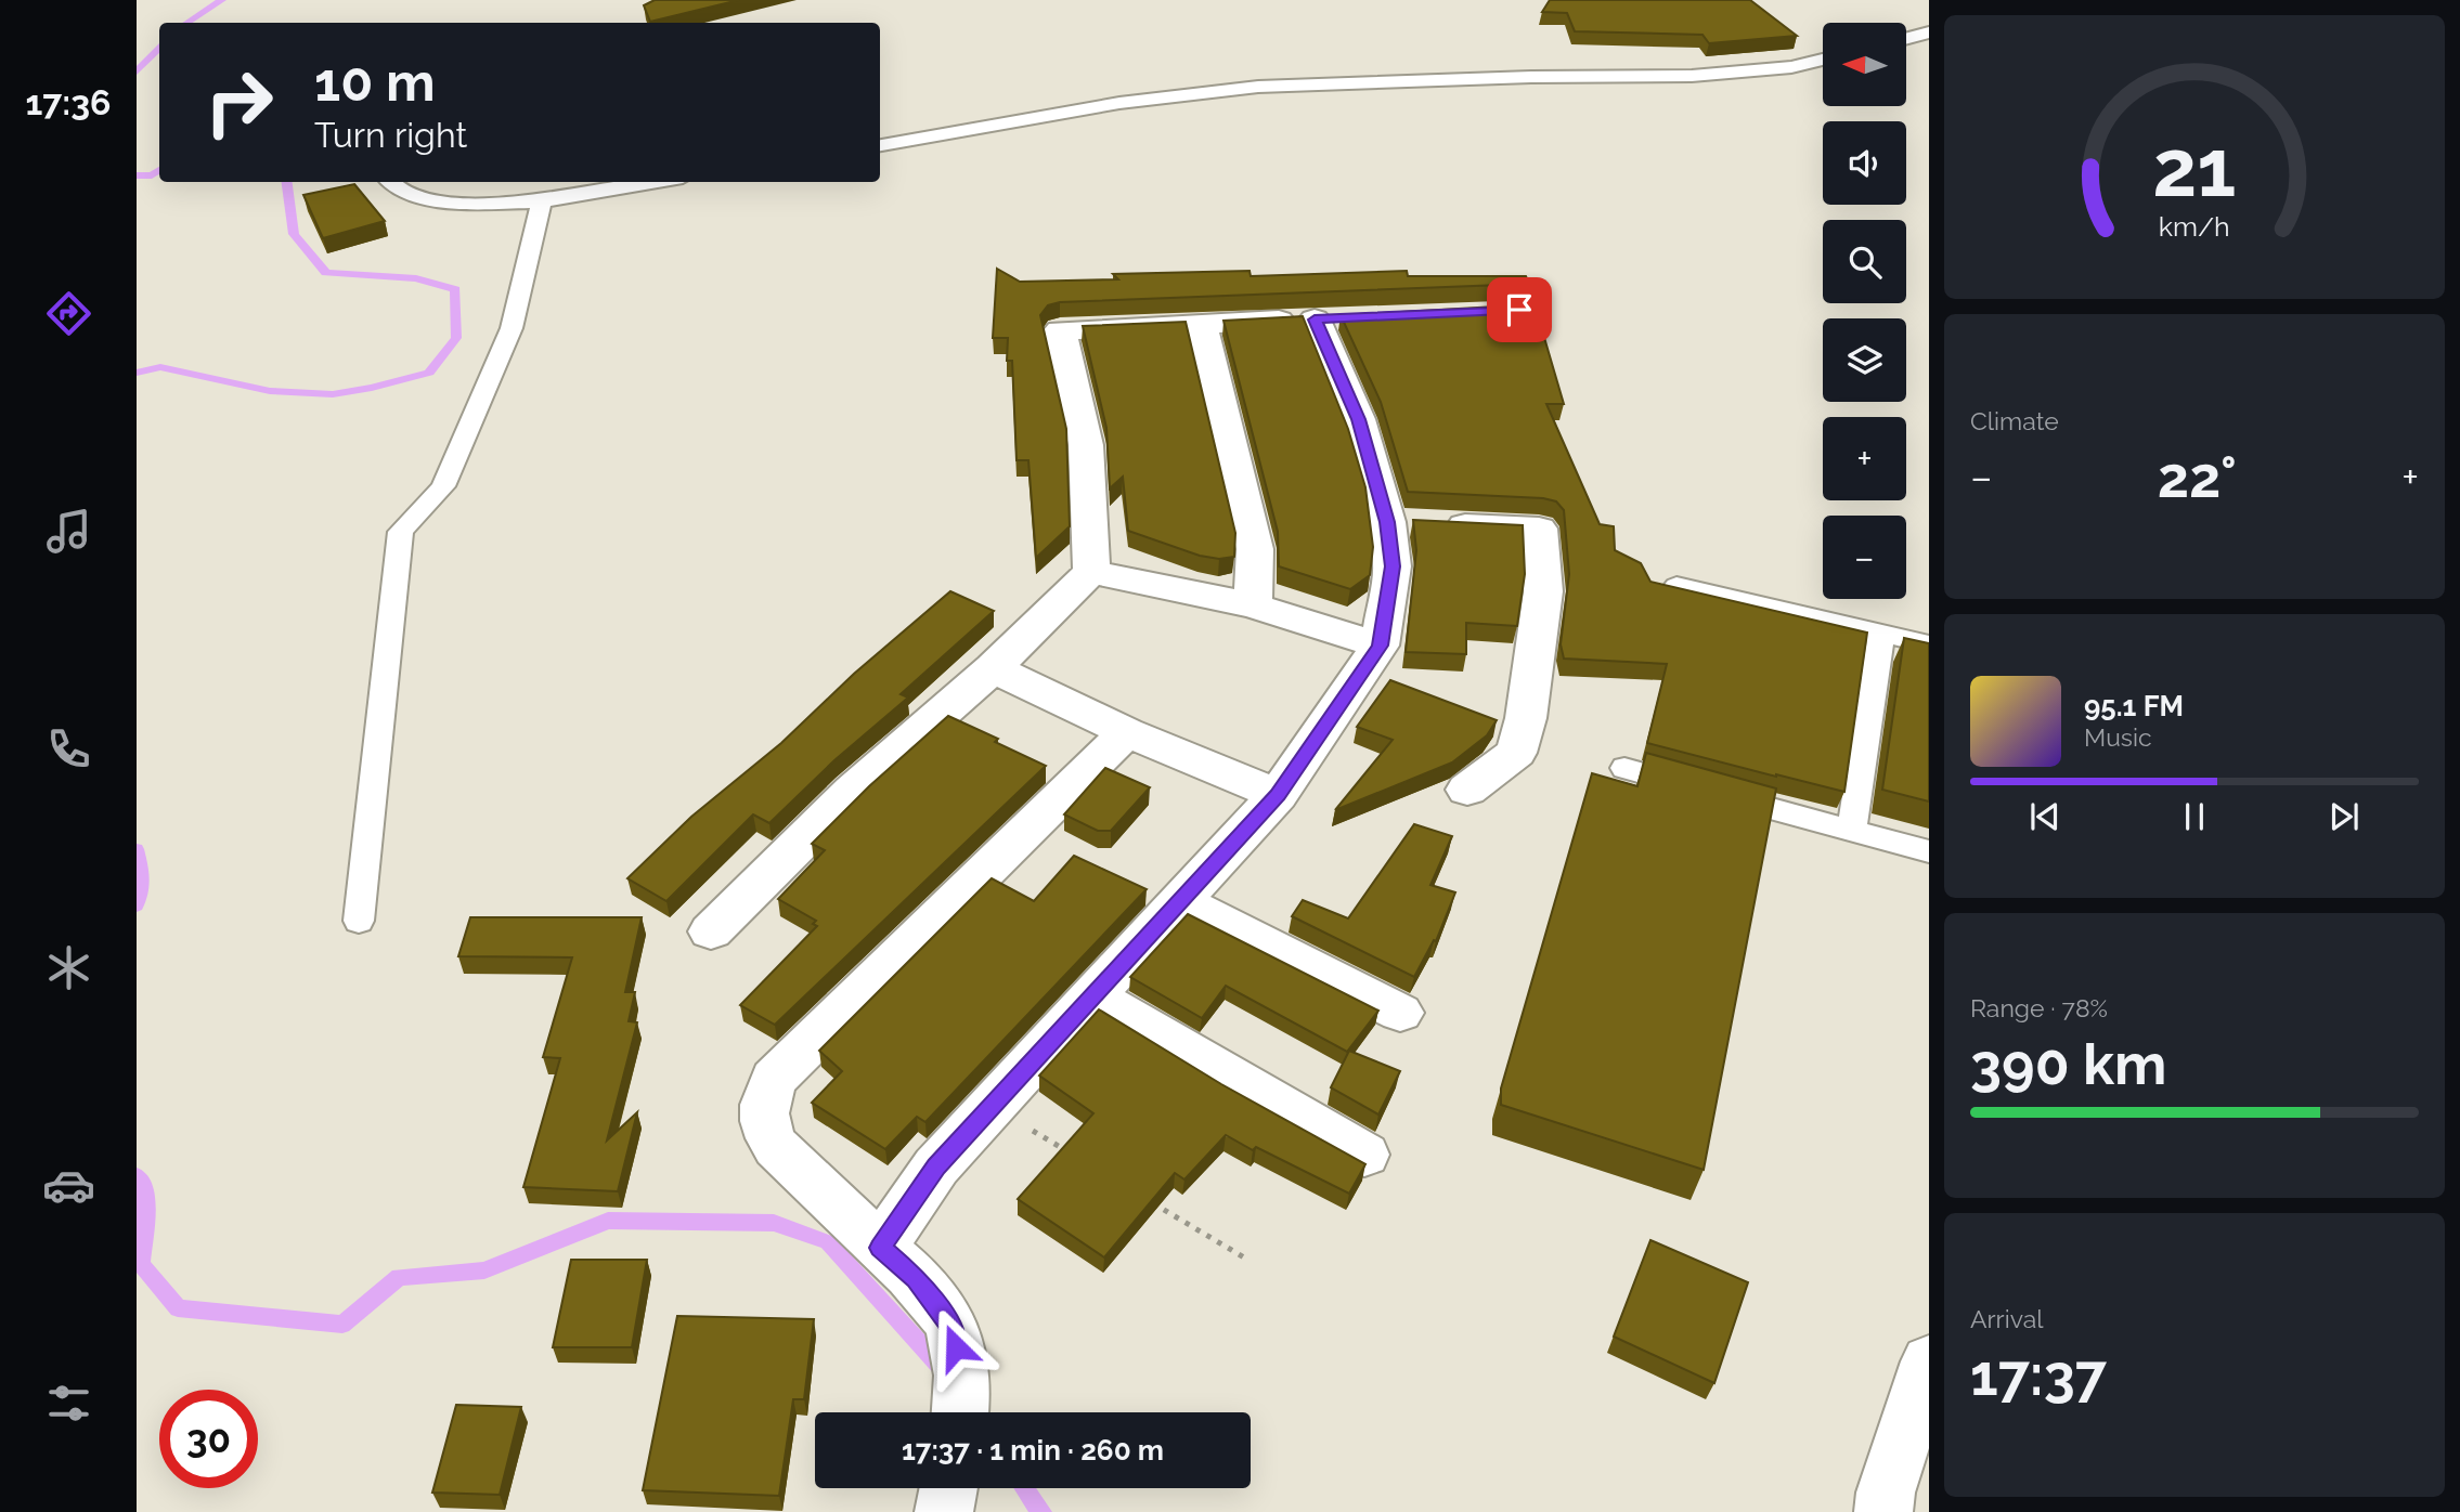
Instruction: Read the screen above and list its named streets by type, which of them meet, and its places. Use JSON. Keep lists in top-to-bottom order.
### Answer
{
  "north": "left",
  "page": {
    "tabs": "17:36",
    "map_buttons": ["+", "−"],
    "turn": ["10 m", "Turn right"],
    "tile": [
      "Climate",
      ["Range · 78%", "390 km"],
      ["Arrival", "17:37"]
    ],
    "heat": ["−", "22°", "+"],
    "song": ["95.1 FM", "Music"],
    "limit": "30",
    "trip": "17:37 · 1 min · 260 m",
    "gauge": ["21", "km/h"]
  }
}
